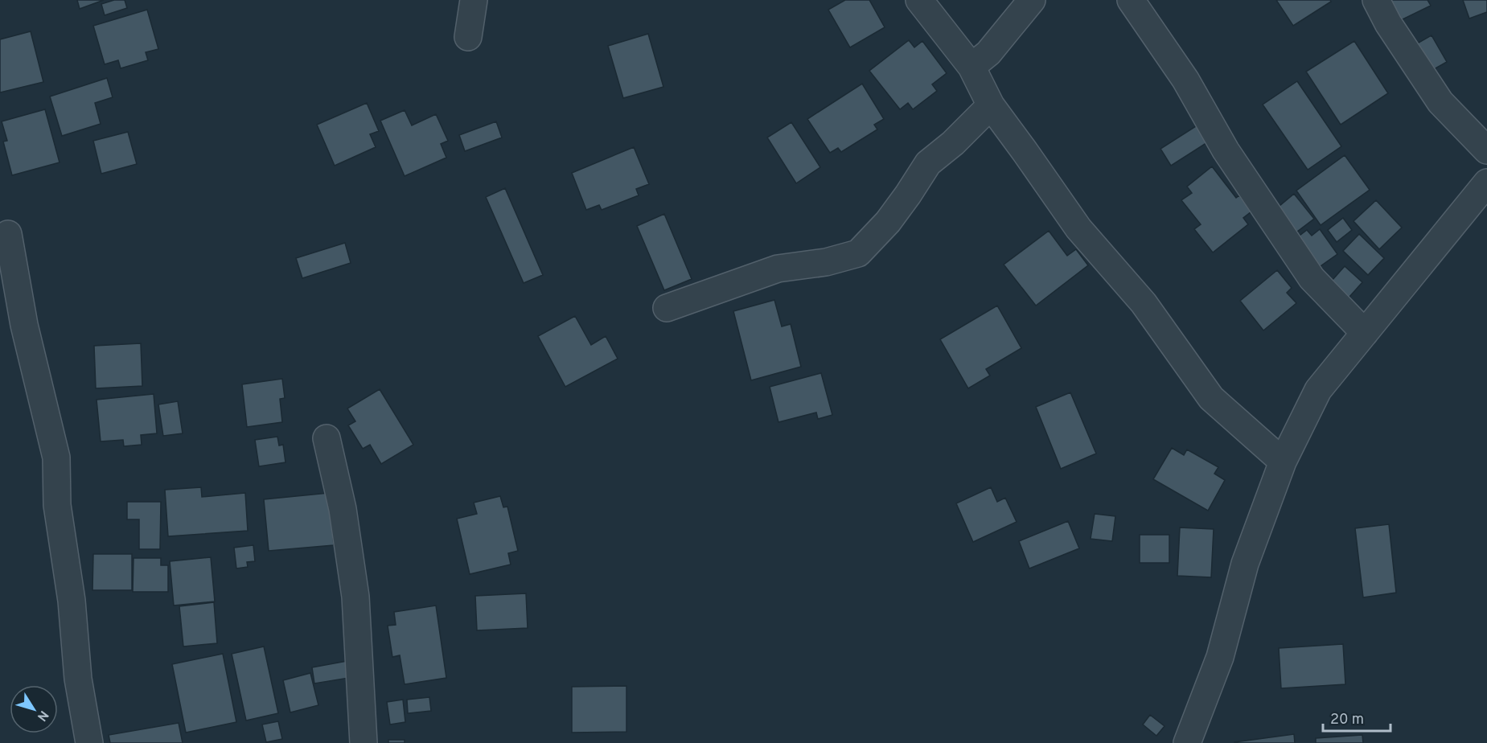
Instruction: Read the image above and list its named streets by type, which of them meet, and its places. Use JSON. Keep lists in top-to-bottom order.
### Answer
{
  "scale_bar": "20 m",
  "north": "bottom right"
}
